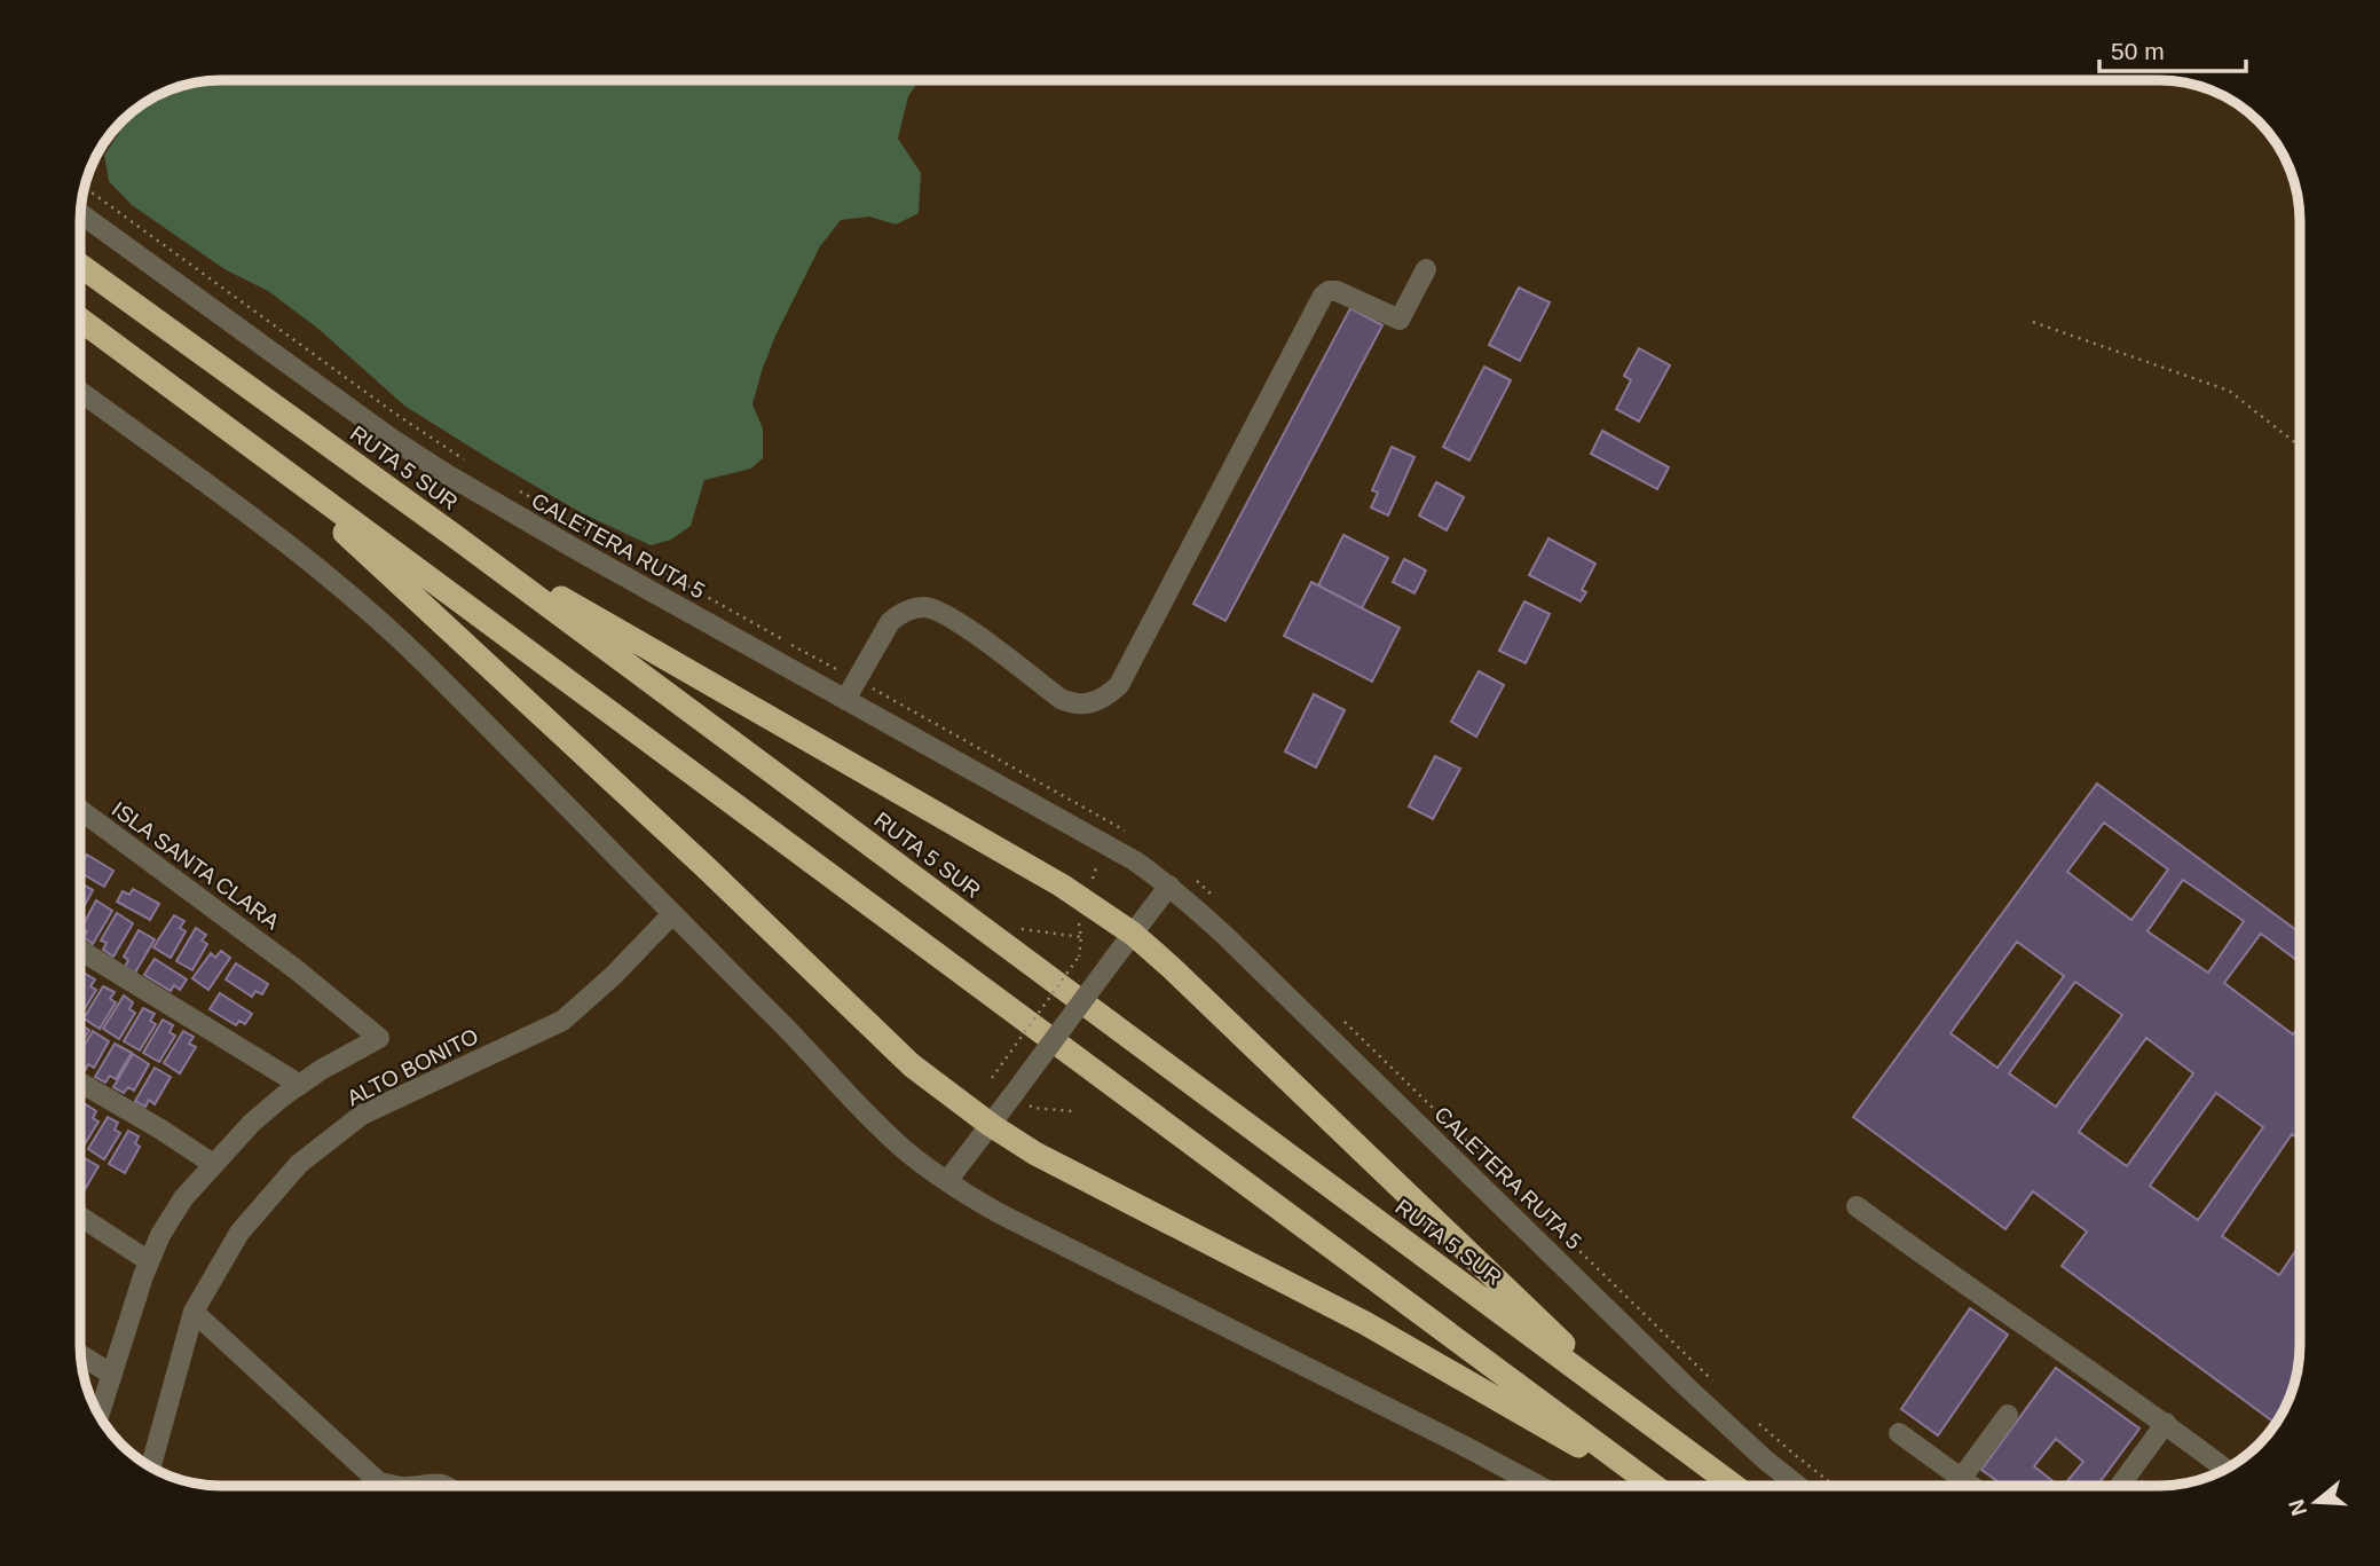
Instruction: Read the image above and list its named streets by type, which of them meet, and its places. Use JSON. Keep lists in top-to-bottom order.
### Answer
{
  "streets": {
    "highway": ["RUTA 5 SUR"],
    "street": ["CALETERA RUTA 5", "ISLA SANTA CLARA", "ALTO BONITO"]
  },
  "scale_bar": "50 m",
  "north": "left"
}
